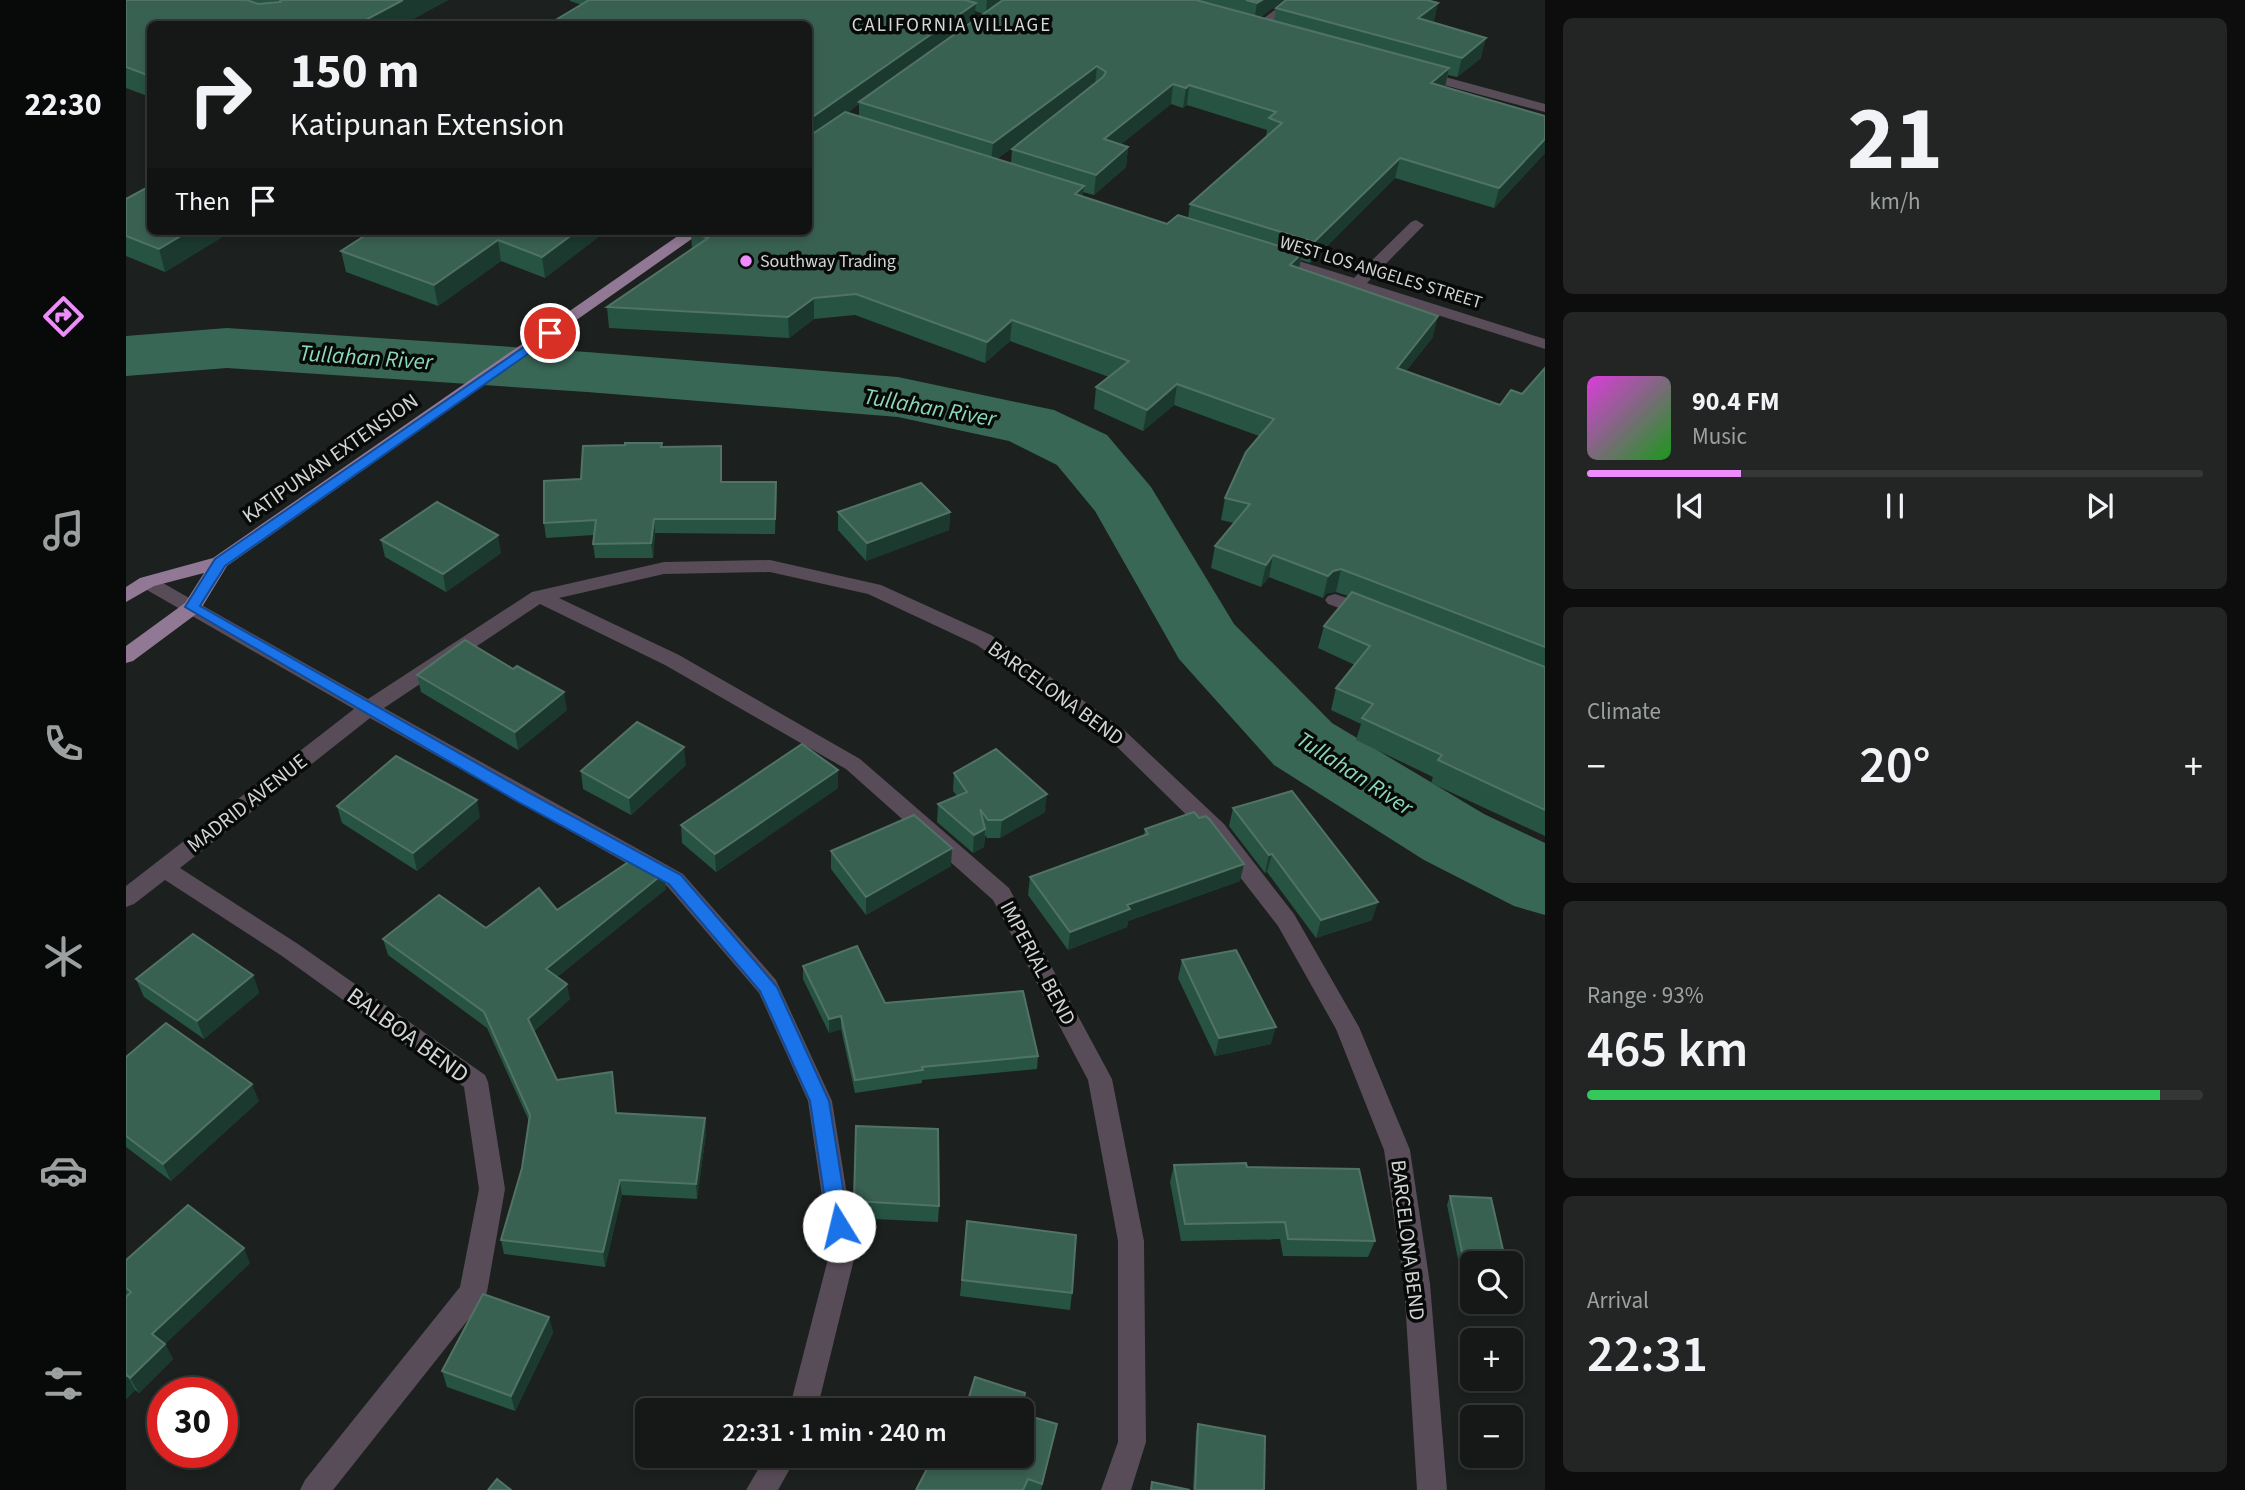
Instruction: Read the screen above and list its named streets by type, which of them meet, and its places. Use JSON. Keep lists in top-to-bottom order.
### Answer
{
  "streets": {
    "main road": ["KATIPUNAN EXTENSION"],
    "street": [
      "WEST LOS ANGELES STREET",
      "BARCELONA BEND",
      "MADRID AVENUE",
      "IMPERIAL BEND",
      "BALBOA BEND"
    ]
  },
  "crossings": [
    ["BARCELONA BEND", "MADRID AVENUE"],
    ["BARCELONA BEND", "IMPERIAL BEND"],
    ["MADRID AVENUE", "BALBOA BEND"]
  ],
  "districts": ["CALIFORNIA VILLAGE"],
  "water": ["Tullahan River"],
  "places": ["Southway Trading"],
  "page": {
    "tabs": "22:30",
    "tile": [
      ["21", "km/h"],
      "Climate",
      ["Range · 93%", "465 km"],
      ["Arrival", "22:31"]
    ],
    "turn": ["150 m", "Katipunan Extension"],
    "then": "Then",
    "song": ["90.4 FM", "Music"],
    "heat": ["−", "20°", "+"],
    "map_buttons": ["+", "−"],
    "limit": "30",
    "trip": "22:31 · 1 min · 240 m"
  }
}
